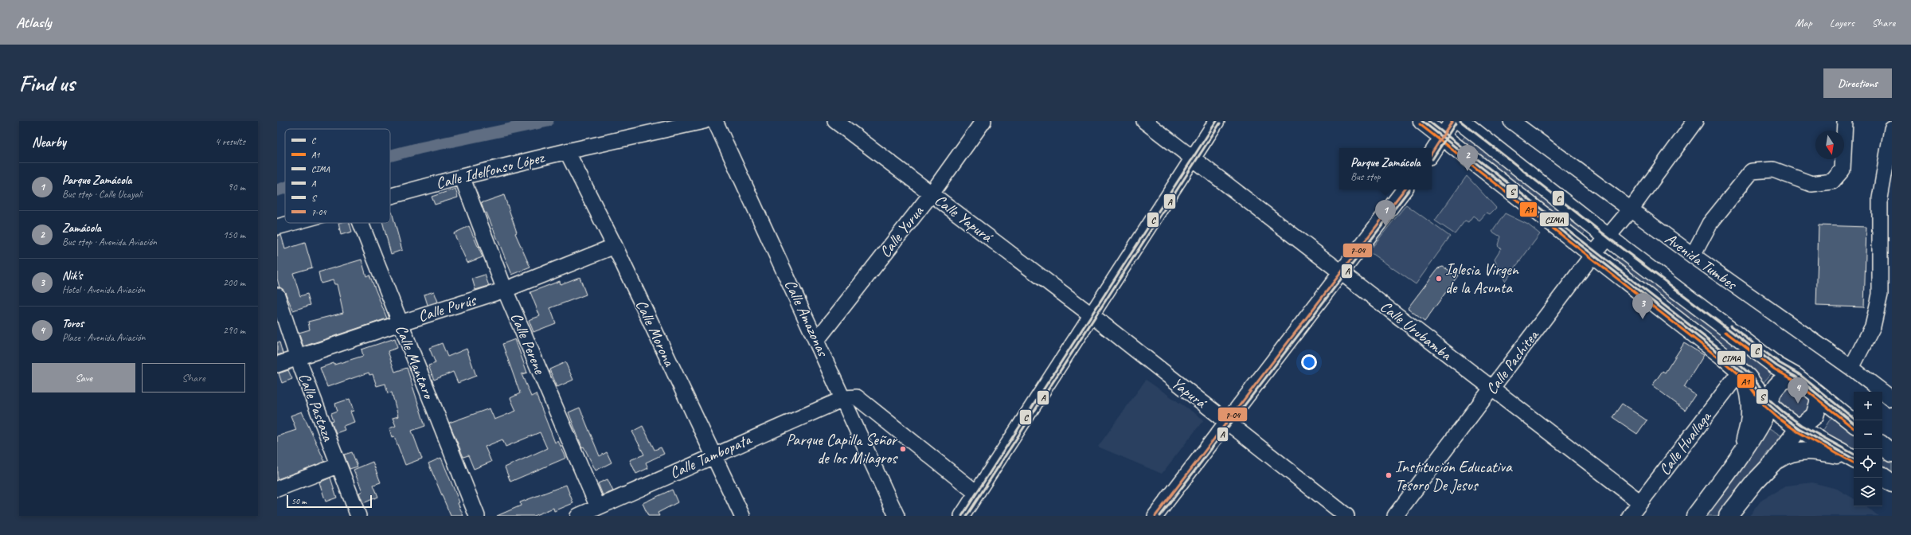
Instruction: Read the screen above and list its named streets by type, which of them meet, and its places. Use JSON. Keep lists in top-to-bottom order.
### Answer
{
  "streets": {
    "street": [
      "Calle Idelfonso López",
      "Calle Yapurá",
      "Calle Yurua",
      "Avenida Tumbes",
      "Calle Purús",
      "Calle Amazonas",
      "Calle Urubamba",
      "Calle Morona",
      "Calle Perene",
      "Calle Mantaro",
      "Calle Pachitea",
      "Yapurá",
      "Calle Pastaza",
      "Calle Huallaga",
      "Calle Tambopata"
    ]
  },
  "crossings": [
    ["Calle Idelfonso López", "Calle Morona"],
    ["Calle Idelfonso López", "Calle Perene"],
    ["Calle Yapurá", "Calle Yurua"],
    ["Calle Yapurá", "Yapurá"],
    ["Calle Yurua", "Calle Amazonas"],
    ["Avenida Tumbes", "Calle Pachitea"],
    ["Calle Purús", "Calle Morona"],
    ["Calle Purús", "Calle Perene"],
    ["Calle Purús", "Calle Mantaro"],
    ["Calle Purús", "Calle Pastaza"],
    ["Calle Amazonas", "Calle Tambopata"],
    ["Calle Urubamba", "Calle Pachitea"],
    ["Calle Urubamba", "Calle Huallaga"],
    ["Calle Morona", "Calle Tambopata"],
    ["Calle Perene", "Calle Tambopata"]
  ],
  "places": ["Iglesia Virgen de la Asunta", "Parque Capilla Señor de los Milagros", "Institución Educativa Tesoro De Jesus"],
  "lines": [
    "transit line C",
    "transit line CIMA",
    "transit line S",
    "transit line 7-04",
    "transit line A",
    "transit line A1"
  ],
  "legend": [
    "C",
    "A1",
    "CIMA",
    "A",
    "S",
    "7-04"
  ],
  "scale_bar": "50 m",
  "north": "bottom",
  "page": {
    "header": "Atlasly",
    "nav": ["Map", "Layers", "Share"],
    "buttons": [
      "Directions",
      ["Save", "Share"]
    ],
    "title": "Find us",
    "heading": ["Nearby", "4 results"],
    "pins": [
      "2",
      "1",
      "3",
      "4"
    ],
    "popup": ["Parque Zamácola", "Bus stop"],
    "list": [
      {
        "mark": "1",
        "name": "Parque Zamácola",
        "note": "Bus stop · Calle Ucayali",
        "value": "90 m"
      },
      {
        "mark": "2",
        "name": "Zamácola",
        "note": "Bus stop · Avenida Aviación",
        "value": "150 m"
      },
      {
        "mark": "3",
        "name": "Nik's",
        "note": "Hotel · Avenida Aviación",
        "value": "200 m"
      },
      {
        "mark": "4",
        "name": "Toros",
        "note": "Place · Avenida Aviación",
        "value": "290 m"
      }
    ],
    "map_buttons": ["+", "−"],
    "scale": "50 m"
  }
}
